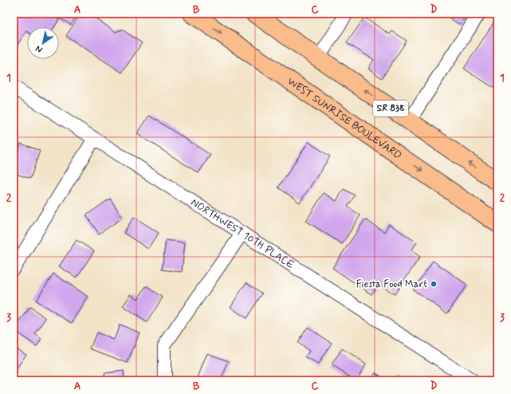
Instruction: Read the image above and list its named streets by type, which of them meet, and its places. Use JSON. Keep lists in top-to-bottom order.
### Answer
{
  "streets": {
    "main road": ["SR 838", "WEST SUNRISE BOULEVARD"],
    "street": ["NORTHWEST 10TH PLACE"]
  },
  "places": ["Fiesta Food Mart"],
  "north": "bottom left",
  "grid": {
    "columns": [
      "A",
      "B",
      "C",
      "D"
    ],
    "rows": ["1", "2", "3"]
  }
}
